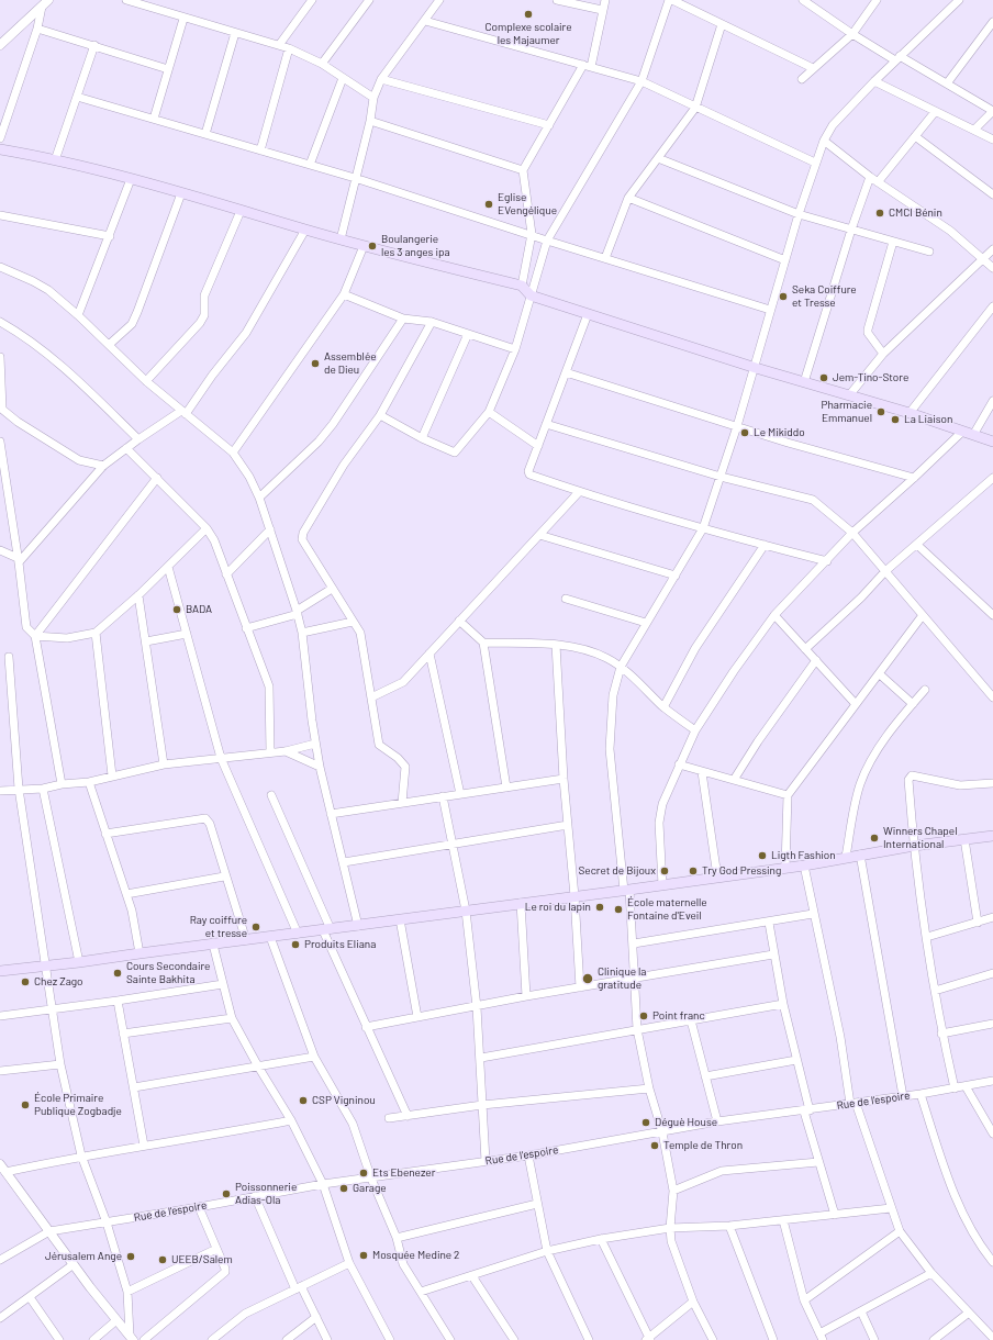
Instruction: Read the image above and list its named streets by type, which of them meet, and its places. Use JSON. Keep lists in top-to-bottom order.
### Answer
{
  "streets": {
    "street": ["Rue de l'espoire"]
  },
  "places": [
    "Complexe scolaire les Majaumer",
    "Eglise EVengélique",
    "CMCI Bénin",
    "Boulangerie les 3 anges ipa",
    "Seka Coiffure et Tresse",
    "Assemblée de Dieu",
    "Jem-Tino-Store",
    "Pharmacie Emmanuel",
    "La Liaison",
    "Le Mikiddo",
    "BADA",
    "Winners Chapel International",
    "Ligth Fashion",
    "Secret de Bijoux",
    "Try God Pressing",
    "Le roi du lapin",
    "École maternelle Fontaine d'Eveil",
    "Ray coiffure et tresse",
    "Produits Eliana",
    "Cours Secondaire Sainte Bakhita",
    "Clinique la gratitude",
    "Chez Zago",
    "Point franc",
    "CSP Vigninou",
    "École Primaire Publique Zogbadje",
    "Déguè House",
    "Temple de Thron",
    "Ets Ebenezer",
    "Garage",
    "Poissonnerie Adias-Ola",
    "Mosquée Medine 2",
    "Jérusalem Ange",
    "UEEB/Salem"
  ]
}
